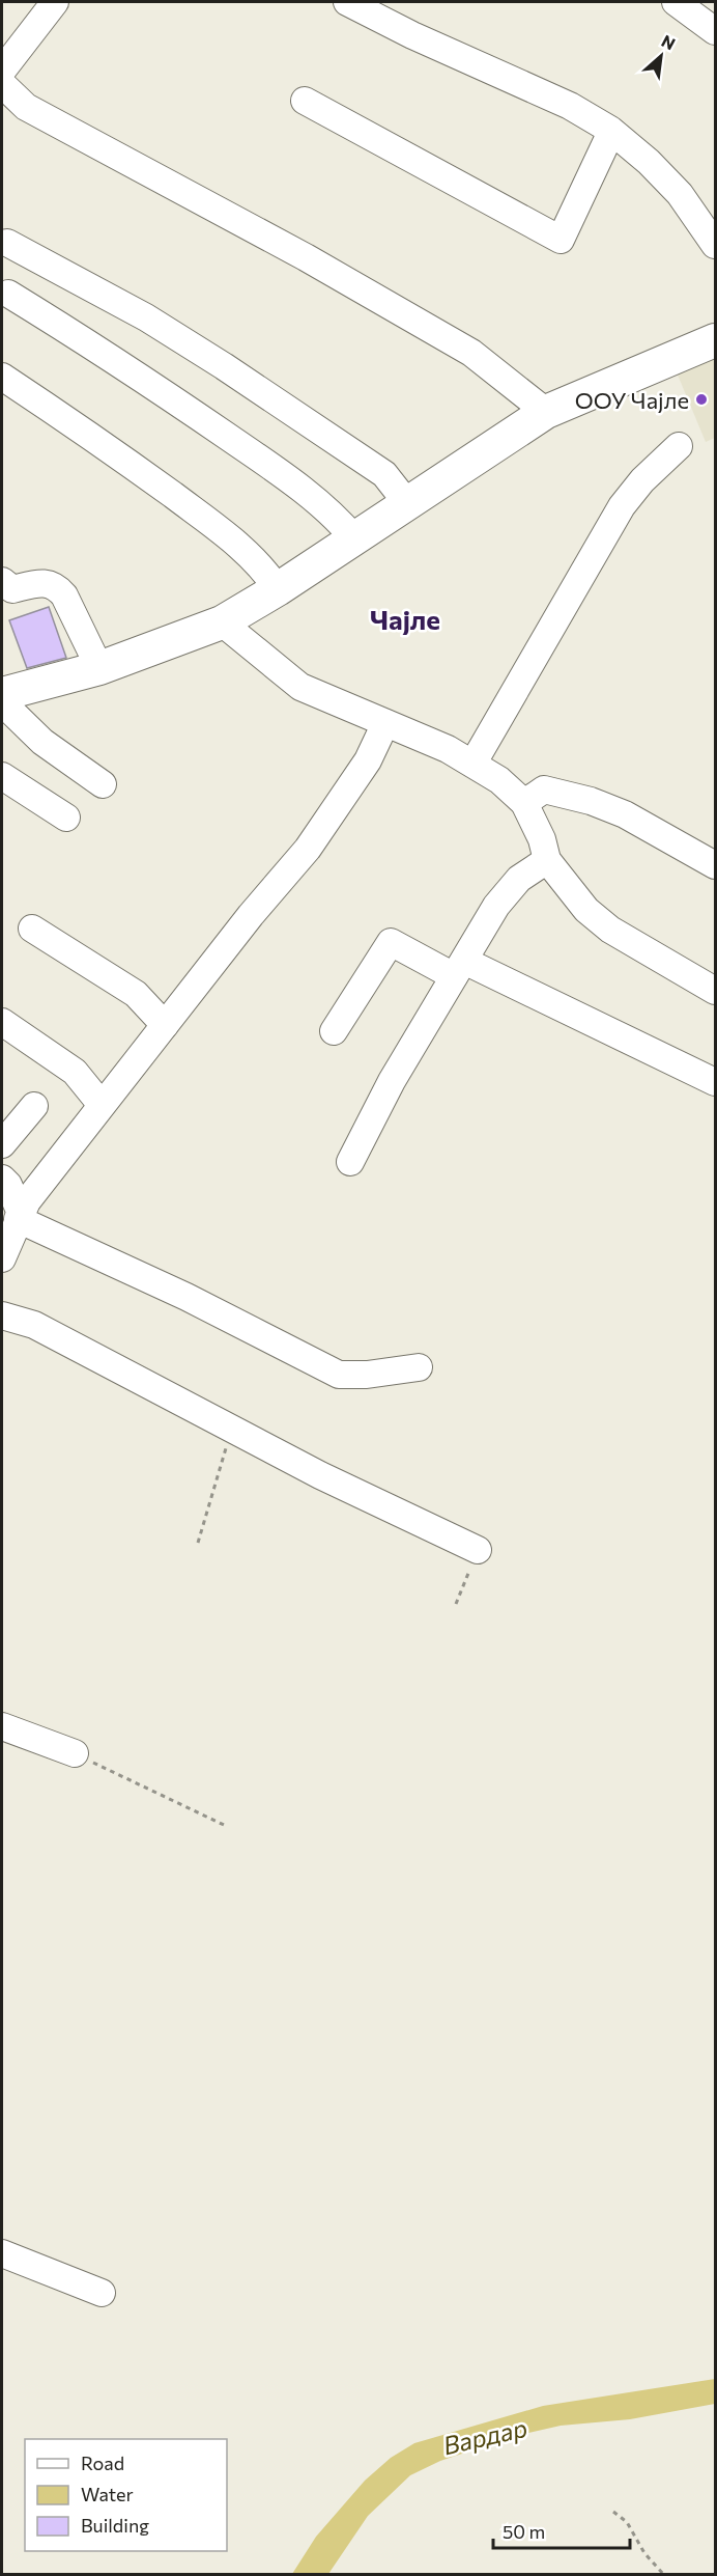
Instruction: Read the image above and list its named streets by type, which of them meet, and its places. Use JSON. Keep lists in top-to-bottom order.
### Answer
{
  "districts": ["Чајле"],
  "water": ["Вардар"],
  "places": ["ООУ Чајле"],
  "legend": ["Road", "Water", "Building"],
  "scale_bar": "50 m",
  "north": "top right"
}
